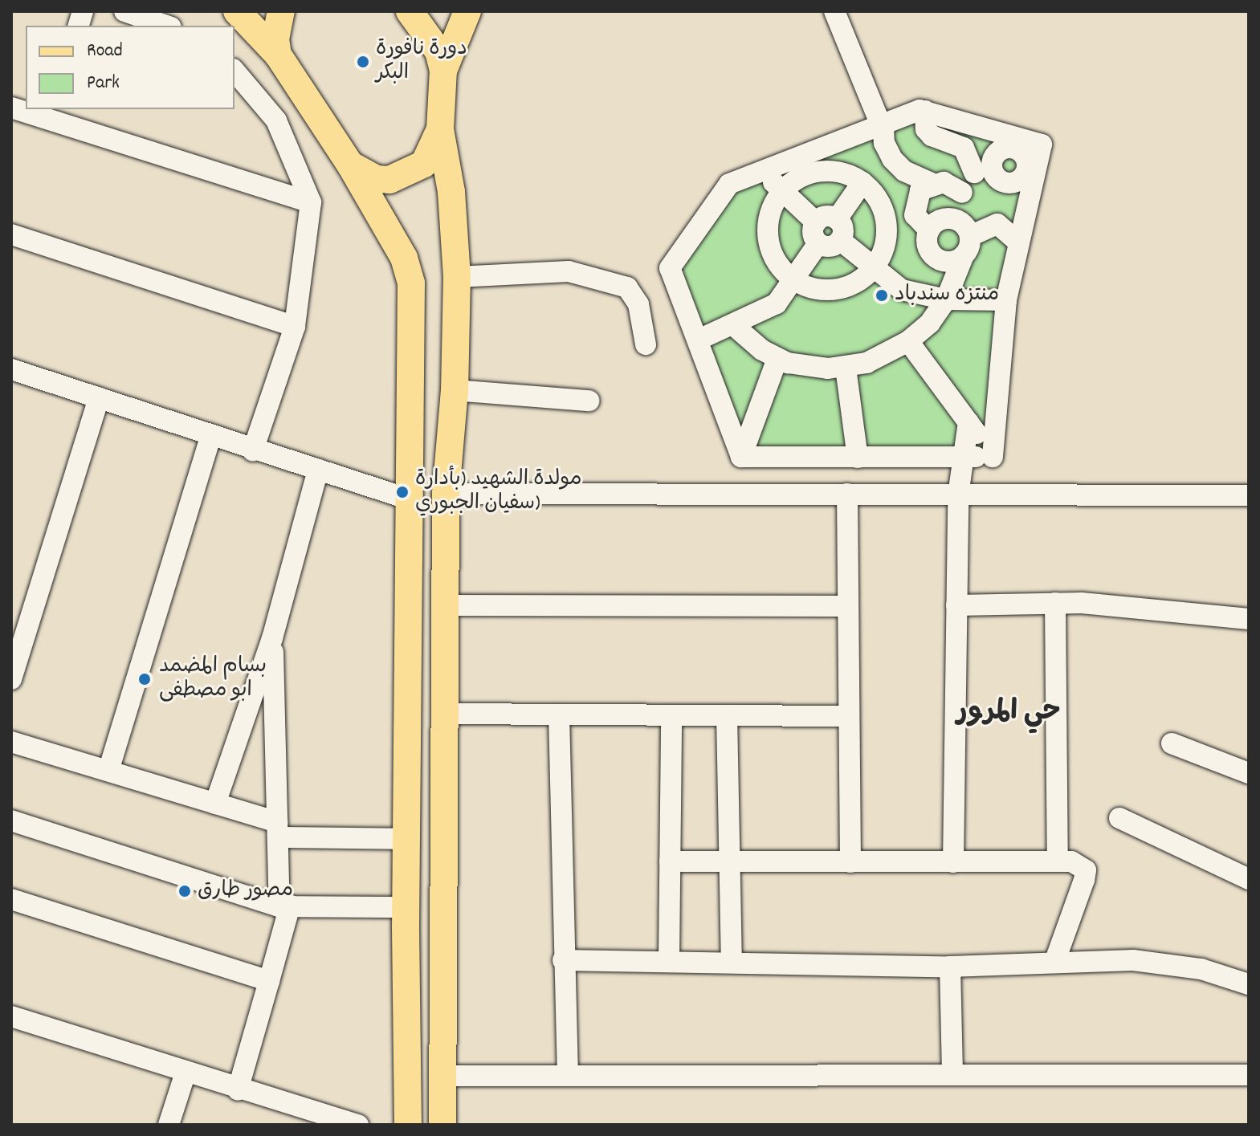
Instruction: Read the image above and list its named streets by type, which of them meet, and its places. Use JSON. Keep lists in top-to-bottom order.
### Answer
{
  "districts": ["حي المرور"],
  "places": [
    "دورة نافورة البكر",
    "منتزه سندباد",
    "مولدة الشهيد (بأدارة سفيان الجبوري)",
    "بسام المضمد ابو مصطفى",
    "مصور طارق"
  ],
  "legend": ["Road", "Park"]
}
